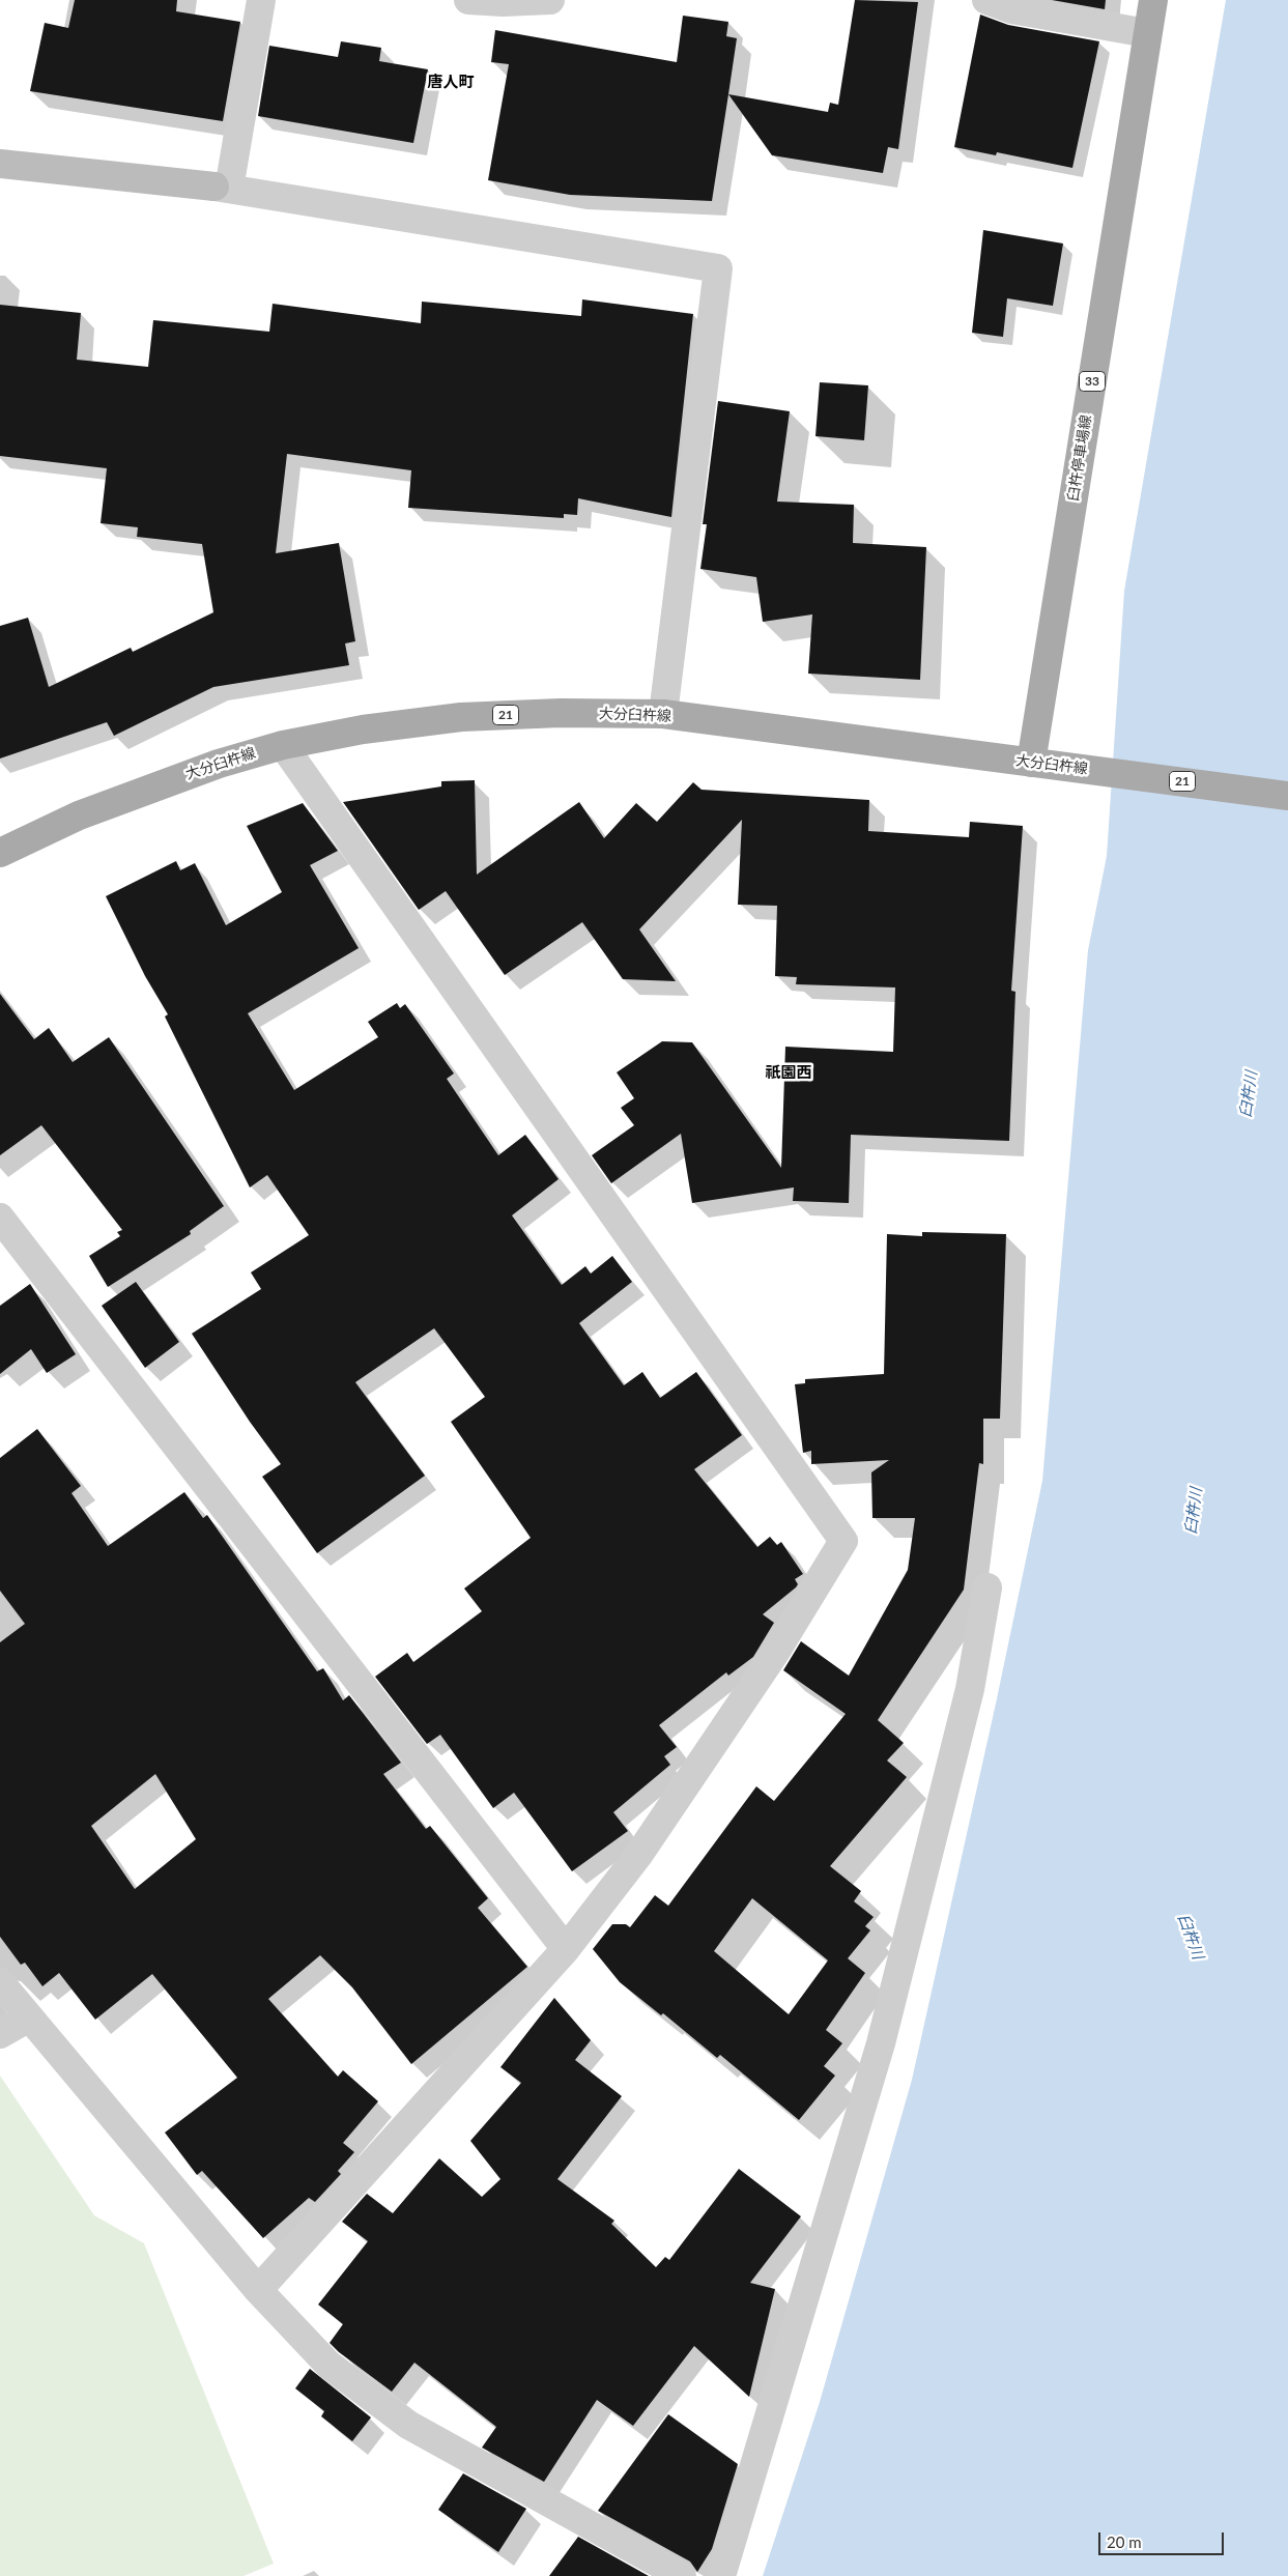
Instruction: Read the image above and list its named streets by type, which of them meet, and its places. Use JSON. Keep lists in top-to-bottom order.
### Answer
{
  "streets": {
    "main road": [
      "33",
      "臼杵停車場線",
      "21",
      "大分臼杵線"
    ]
  },
  "crossings": [
    ["臼杵停車場線", "大分臼杵線"]
  ],
  "districts": ["唐人町", "祇園西"],
  "water": ["臼杵川"],
  "scale_bar": "20 m"
}
